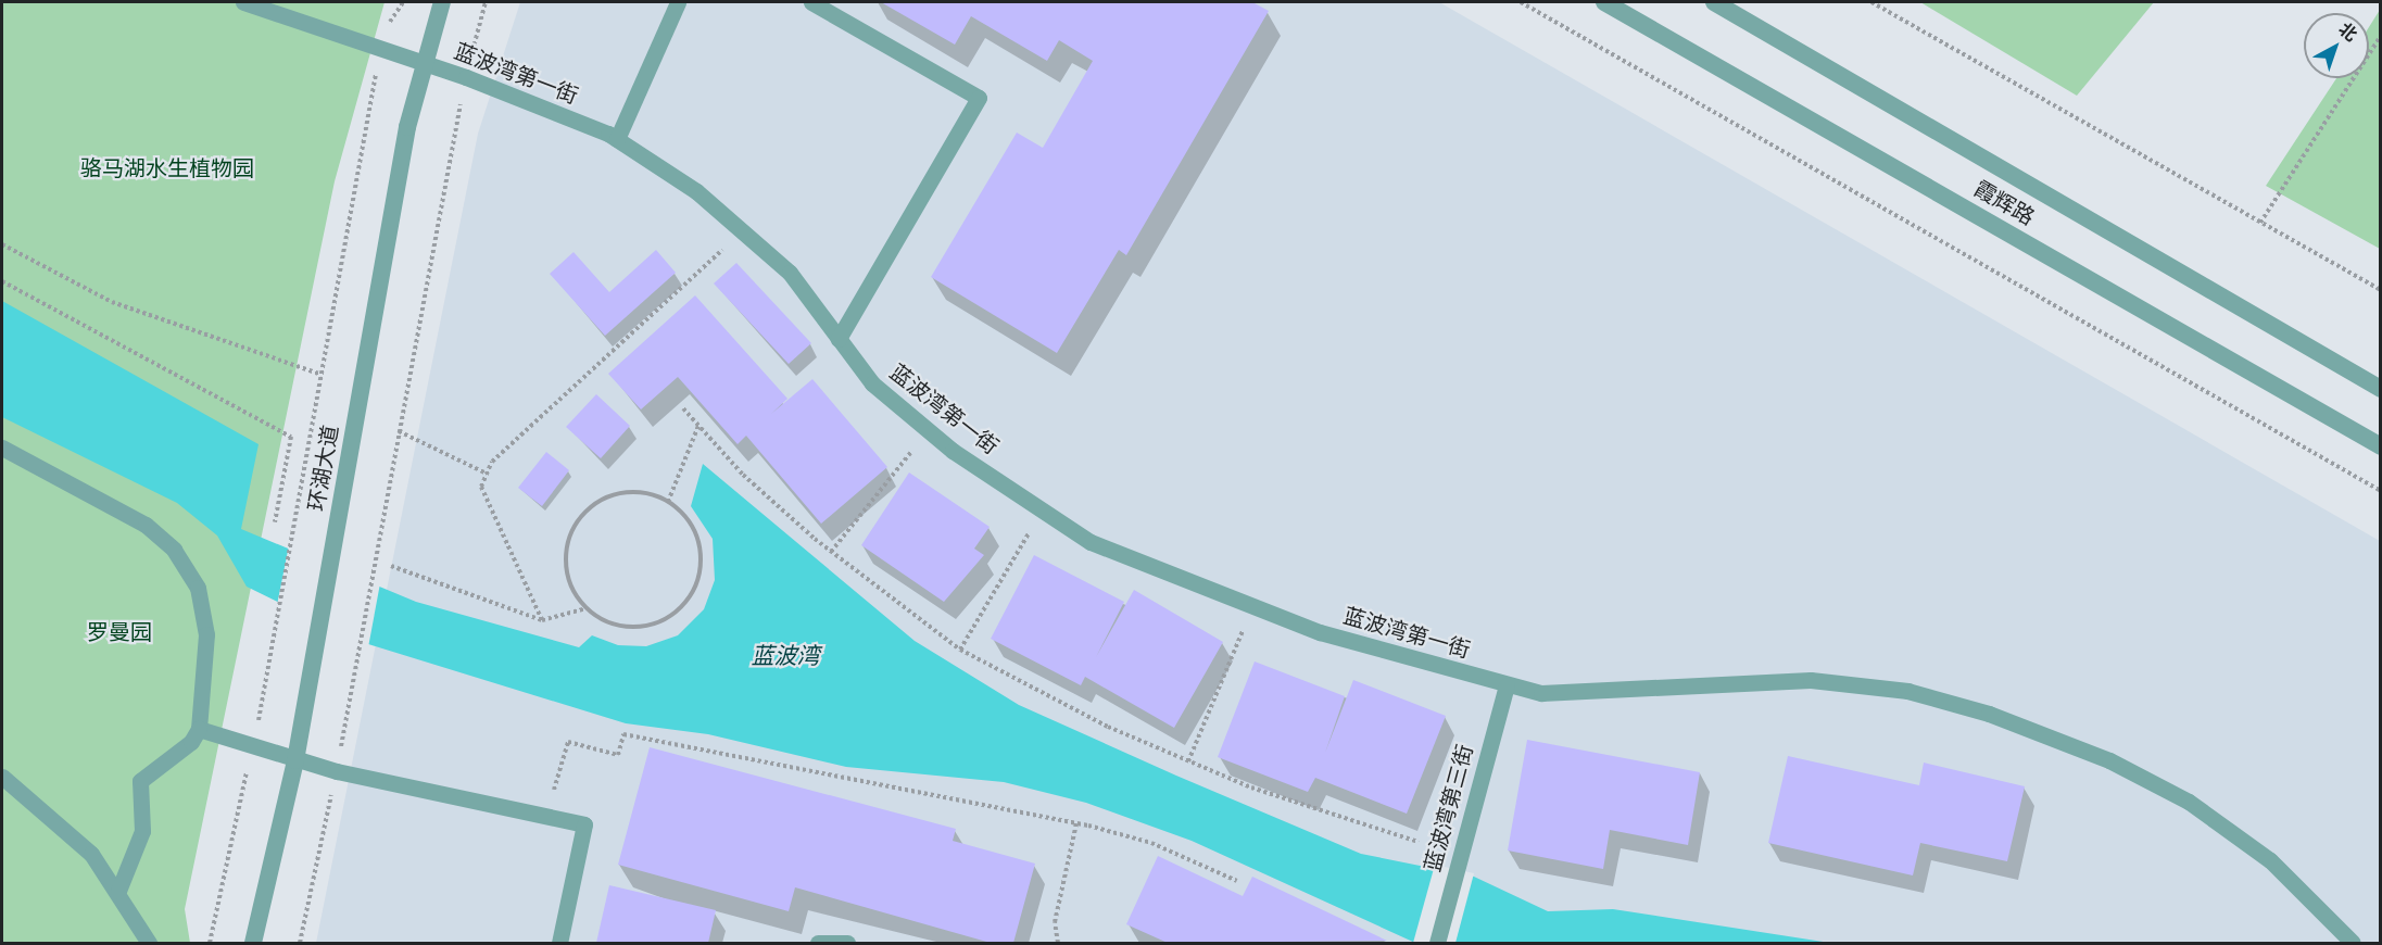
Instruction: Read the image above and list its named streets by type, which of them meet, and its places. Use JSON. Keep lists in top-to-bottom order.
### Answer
{
  "streets": {
    "street": ["霞辉路", "环湖大道"],
    "lane": ["蓝波湾第一街", "蓝波湾第三街"]
  },
  "crossings": [
    ["蓝波湾第一街", "环湖大道"],
    ["蓝波湾第一街", "蓝波湾第三街"]
  ],
  "water": ["蓝波湾"],
  "parks": ["骆马湖水生植物园", "罗曼园"],
  "north": "top right"
}
